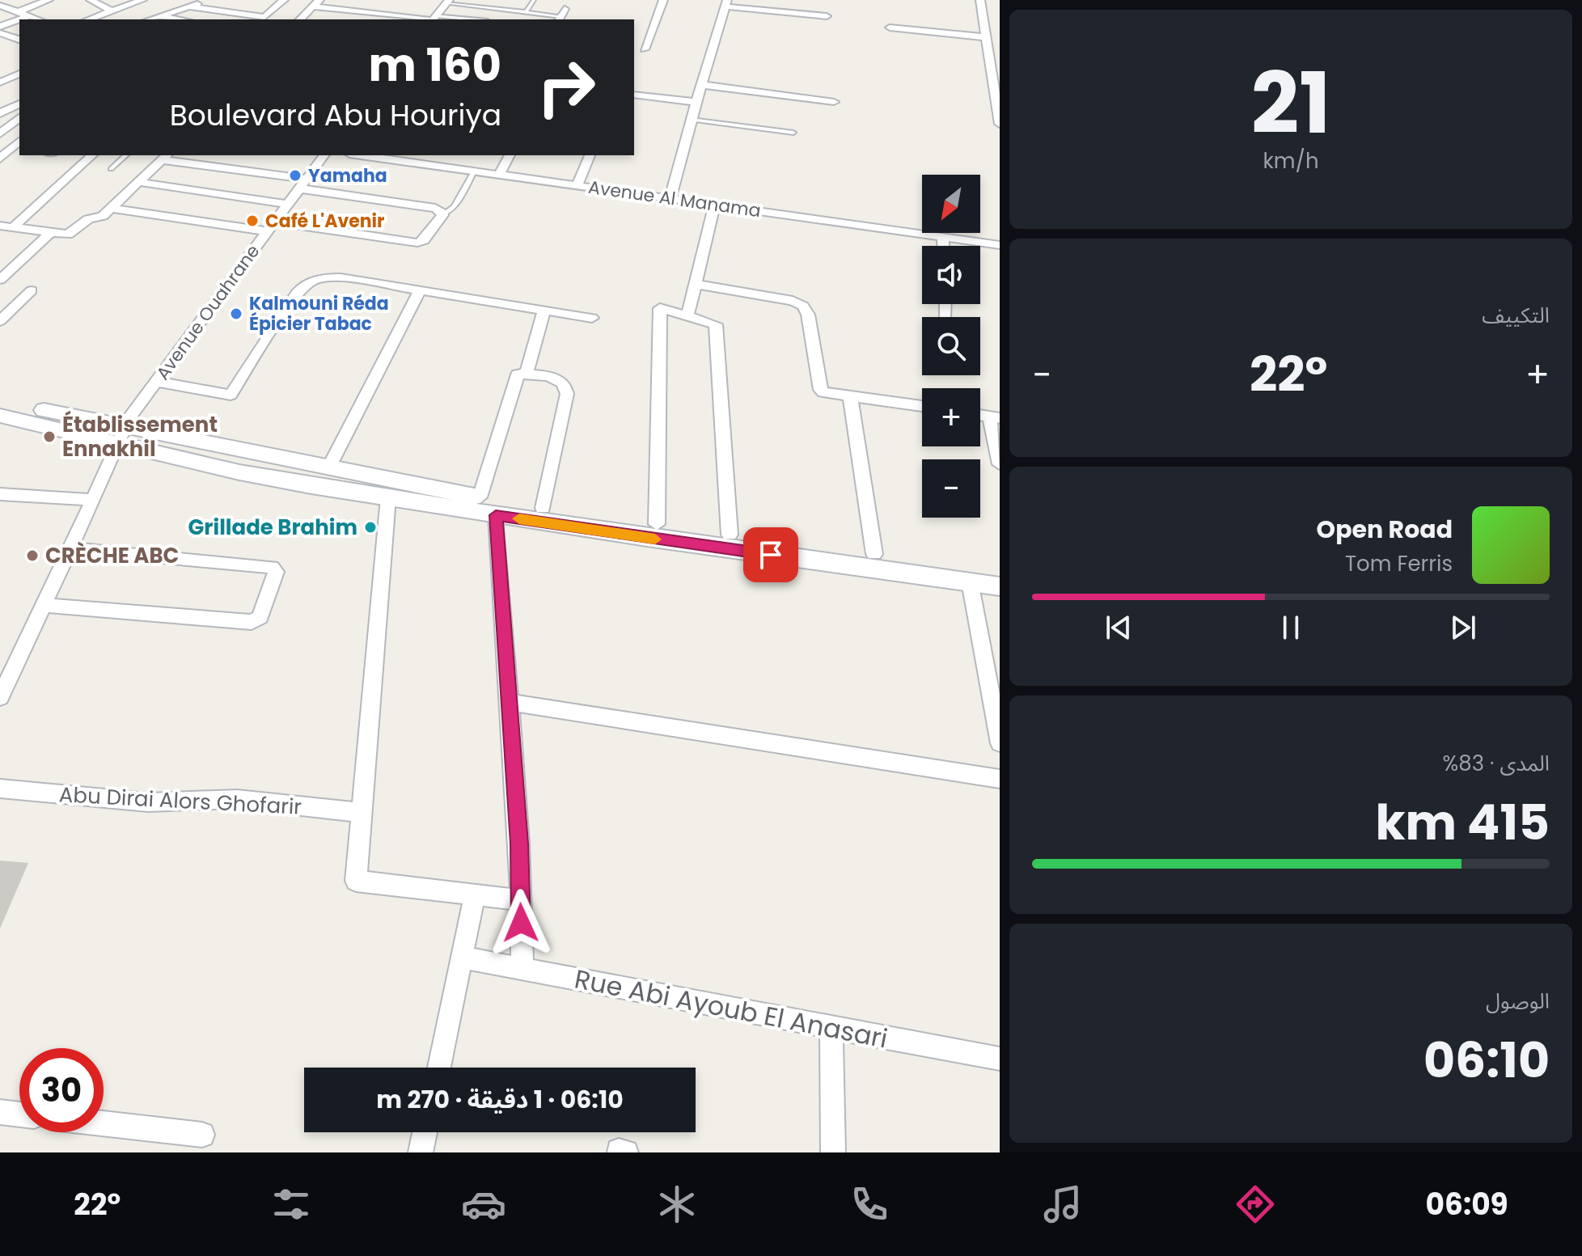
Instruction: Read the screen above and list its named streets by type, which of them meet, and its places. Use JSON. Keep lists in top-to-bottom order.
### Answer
{
  "streets": {
    "street": [
      "Avenue Al Manama",
      "Avenue Ouahrane",
      "Abu Dirai Alors Ghofarir",
      "Rue Abi Ayoub El Anasari"
    ]
  },
  "places": [
    "Yamaha",
    "Café L'Avenir",
    "Kalmouni Réda Épicier Tabac",
    "Établissement Ennakhil",
    "Grillade Brahim",
    "CRÈCHE ABC"
  ],
  "north": "bottom left",
  "page": {
    "tile": [
      ["21", "km/h"],
      "التكييف",
      ["المدى · 83%", "415 km"],
      ["الوصول", "06:10"]
    ],
    "turn": ["160 m", "Boulevard Abu Houriya"],
    "map_buttons": ["+", "−"],
    "heat": ["−", "22°", "+"],
    "song": ["Open Road", "Tom Ferris"],
    "limit": "30",
    "trip": "06:10 · 1 دقيقة · 270 m",
    "tabs": ["06:09", "22°"]
  }
}
